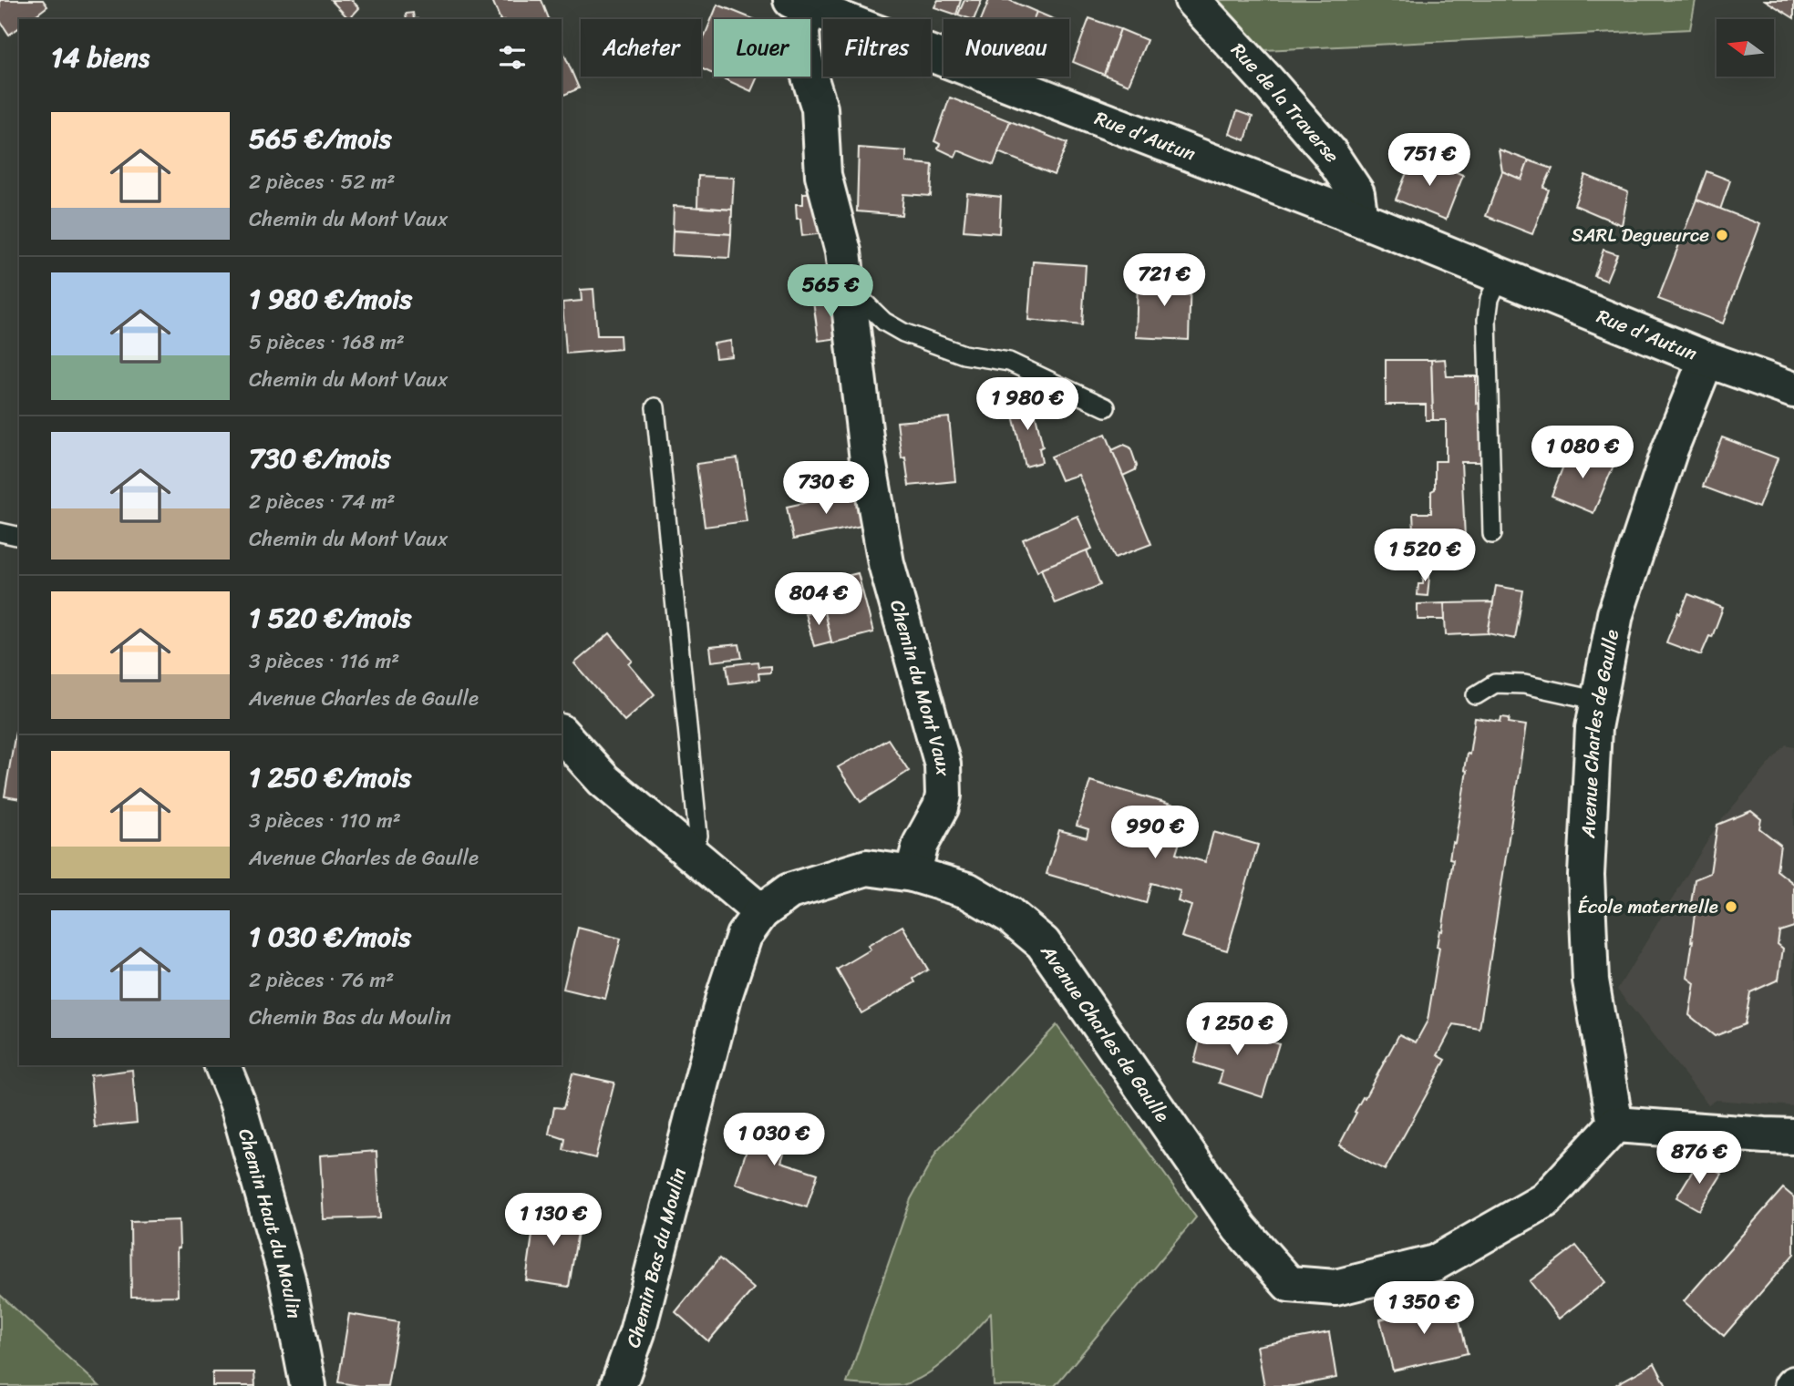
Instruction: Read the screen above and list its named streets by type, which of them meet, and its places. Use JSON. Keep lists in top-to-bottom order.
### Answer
{
  "streets": {
    "street": [
      "Rue de la Traverse",
      "Rue d'Autun",
      "Chemin du Mont Vaux",
      "Avenue Charles de Gaulle",
      "Chemin Haut du Moulin",
      "Chemin Bas du Moulin"
    ]
  },
  "crossings": [
    ["Rue de la Traverse", "Rue d'Autun"],
    ["Rue d'Autun", "Chemin du Mont Vaux"],
    ["Rue d'Autun", "Avenue Charles de Gaulle"],
    ["Chemin du Mont Vaux", "Avenue Charles de Gaulle"],
    ["Avenue Charles de Gaulle", "Chemin Bas du Moulin"]
  ],
  "places": ["SARL Degueurce", "École maternelle"],
  "north": "left",
  "page": {
    "chip": [
      "Acheter",
      "Louer",
      "Filtres",
      "Nouveau"
    ],
    "heading": "14 biens",
    "list": [
      {
        "name": "565 €/mois",
        "note": "2 pièces · 52 m² · Chemin du Mont Vaux"
      },
      {
        "name": "1 980 €/mois",
        "note": "5 pièces · 168 m² · Chemin du Mont Vaux"
      },
      {
        "name": "730 €/mois",
        "note": "2 pièces · 74 m² · Chemin du Mont Vaux"
      },
      {
        "name": "1 520 €/mois",
        "note": "3 pièces · 116 m² · Avenue Charles de Gaulle"
      },
      {
        "name": "1 250 €/mois",
        "note": "3 pièces · 110 m² · Avenue Charles de Gaulle"
      },
      {
        "name": "1 030 €/mois",
        "note": "2 pièces · 76 m² · Chemin Bas du Moulin"
      }
    ],
    "price": [
      "751 €",
      "721 €",
      "565 €",
      "1 980 €",
      "1 080 €",
      "730 €",
      "1 520 €",
      "804 €",
      "990 €",
      "1 250 €",
      "1 030 €",
      "876 €",
      "1 130 €",
      "1 350 €"
    ]
  }
}
